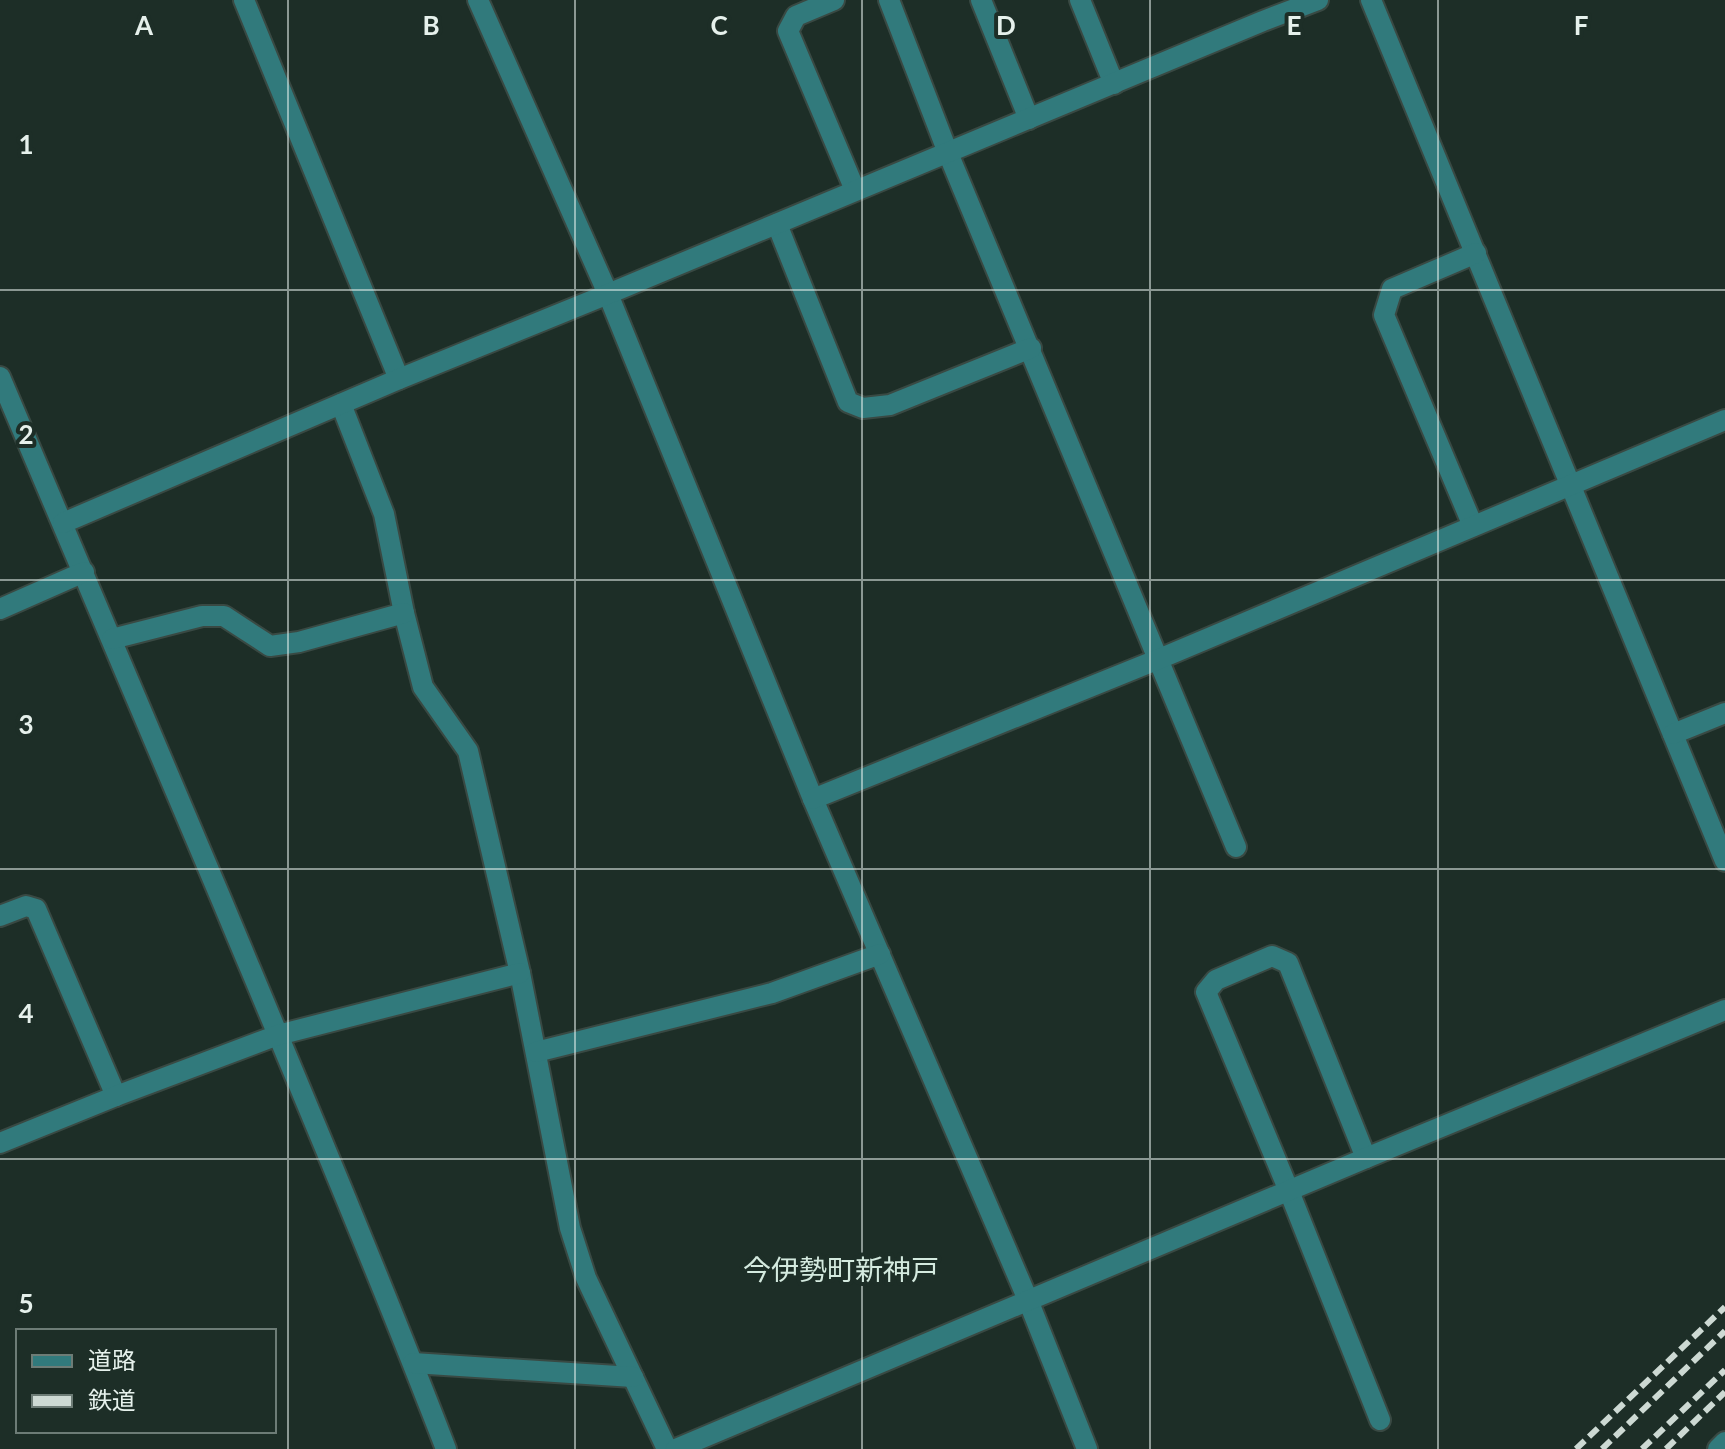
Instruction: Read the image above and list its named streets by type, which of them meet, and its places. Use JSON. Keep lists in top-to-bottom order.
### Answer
{
  "districts": ["今伊勢町新神戸"],
  "legend": ["道路", "鉄道"],
  "grid": {
    "columns": [
      "A",
      "B",
      "C",
      "D",
      "E",
      "F"
    ],
    "rows": [
      "1",
      "2",
      "3",
      "4",
      "5"
    ]
  }
}
